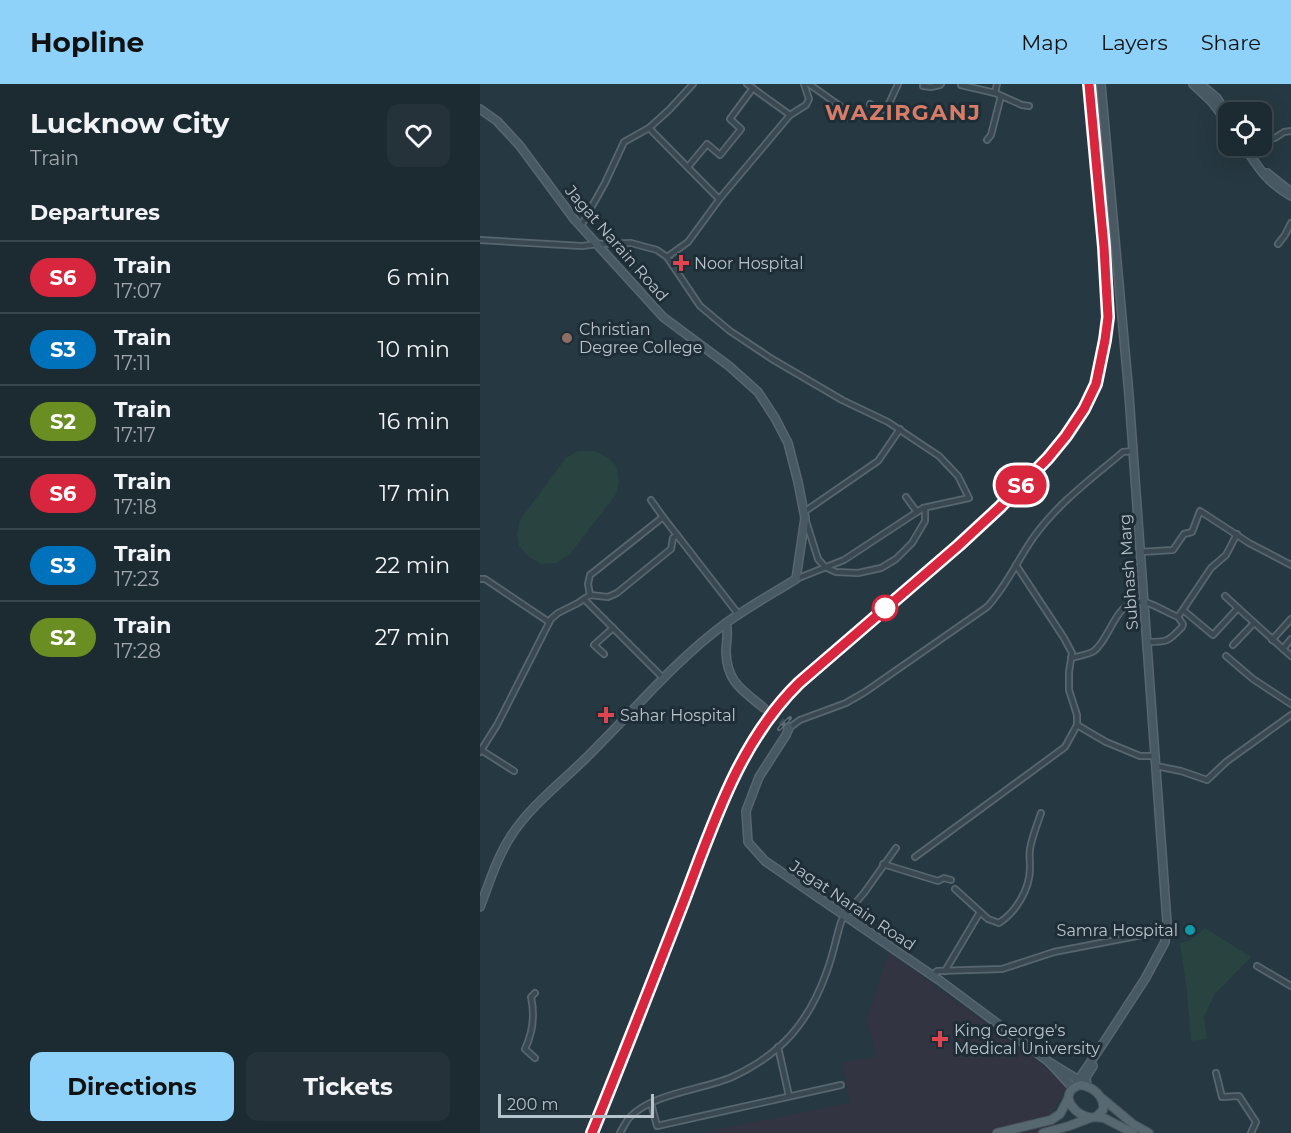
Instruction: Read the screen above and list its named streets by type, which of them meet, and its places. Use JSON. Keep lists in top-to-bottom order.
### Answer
{
  "streets": {
    "street": ["Jagat Narain Road", "Subhash Marg"]
  },
  "crossings": [
    ["Jagat Narain Road", "Subhash Marg"]
  ],
  "districts": ["WAZIRGANJ"],
  "places": {
    "health": ["Noor Hospital", "Sahar Hospital", "King George's Medical University"],
    "other": ["Christian Degree College", "Samra Hospital"]
  },
  "scale_bar": "200 m",
  "page": {
    "header": "Hopline",
    "nav": ["Map", "Layers", "Share"],
    "heading": [
      ["Lucknow City", "Train"],
      "Departures"
    ],
    "on_map": "S6",
    "list": [
      {
        "mark": "S6",
        "name": "Train",
        "note": "17:07",
        "value": "6 min"
      },
      {
        "mark": "S3",
        "name": "Train",
        "note": "17:11",
        "value": "10 min"
      },
      {
        "mark": "S2",
        "name": "Train",
        "note": "17:17",
        "value": "16 min"
      },
      {
        "mark": "S6",
        "name": "Train",
        "note": "17:18",
        "value": "17 min"
      },
      {
        "mark": "S3",
        "name": "Train",
        "note": "17:23",
        "value": "22 min"
      },
      {
        "mark": "S2",
        "name": "Train",
        "note": "17:28",
        "value": "27 min"
      }
    ],
    "buttons": ["Directions", "Tickets"],
    "scale": "200 m"
  }
}
